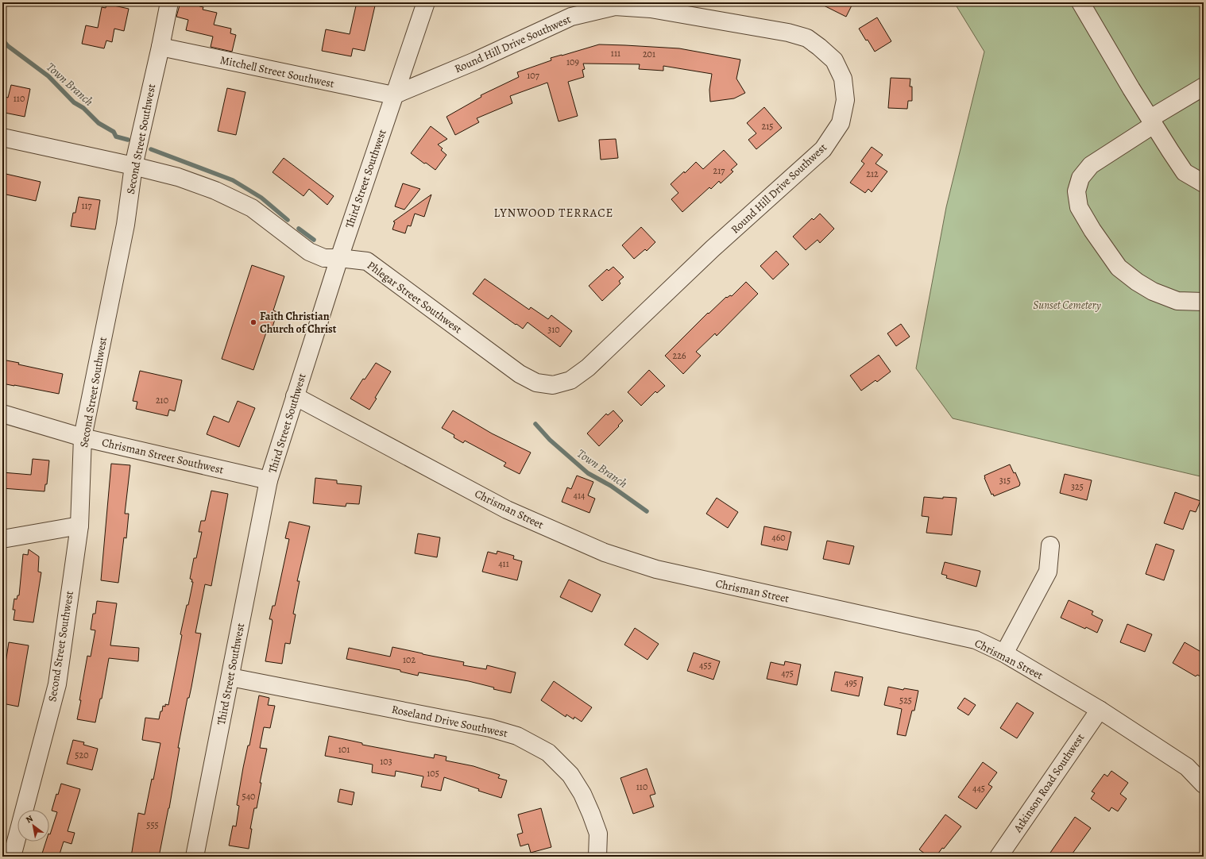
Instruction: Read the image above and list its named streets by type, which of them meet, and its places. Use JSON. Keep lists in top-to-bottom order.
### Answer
{
  "streets": {
    "street": [
      "Round Hill Drive Southwest",
      "Mitchell Street Southwest",
      "Second Street Southwest",
      "Third Street Southwest",
      "Phlegar Street Southwest",
      "Chrisman Street Southwest",
      "Chrisman Street",
      "Roseland Drive Southwest",
      "Atkinson Road Southwest"
    ]
  },
  "crossings": [
    ["Round Hill Drive Southwest", "Mitchell Street Southwest"],
    ["Round Hill Drive Southwest", "Third Street Southwest"],
    ["Round Hill Drive Southwest", "Phlegar Street Southwest"],
    ["Mitchell Street Southwest", "Second Street Southwest"],
    ["Mitchell Street Southwest", "Third Street Southwest"],
    ["Second Street Southwest", "Phlegar Street Southwest"],
    ["Second Street Southwest", "Chrisman Street Southwest"],
    ["Third Street Southwest", "Phlegar Street Southwest"],
    ["Third Street Southwest", "Chrisman Street Southwest"],
    ["Third Street Southwest", "Chrisman Street"],
    ["Third Street Southwest", "Roseland Drive Southwest"],
    ["Chrisman Street", "Atkinson Road Southwest"]
  ],
  "districts": ["LYNWOOD TERRACE"],
  "water": ["Town Branch"],
  "parks": ["Sunset Cemetery"],
  "places": ["Faith Christian Church of Christ"],
  "house_numbers": [
    "111",
    "201",
    "109",
    "107",
    "110",
    "215",
    "217",
    "212",
    "117",
    "310",
    "226",
    "210",
    "315",
    "325",
    "414",
    "460",
    "411",
    "102",
    "455",
    "475",
    "495",
    "525",
    "101",
    "520",
    "103",
    "105",
    "110",
    "445",
    "540",
    "555"
  ],
  "north": "top left"
}
